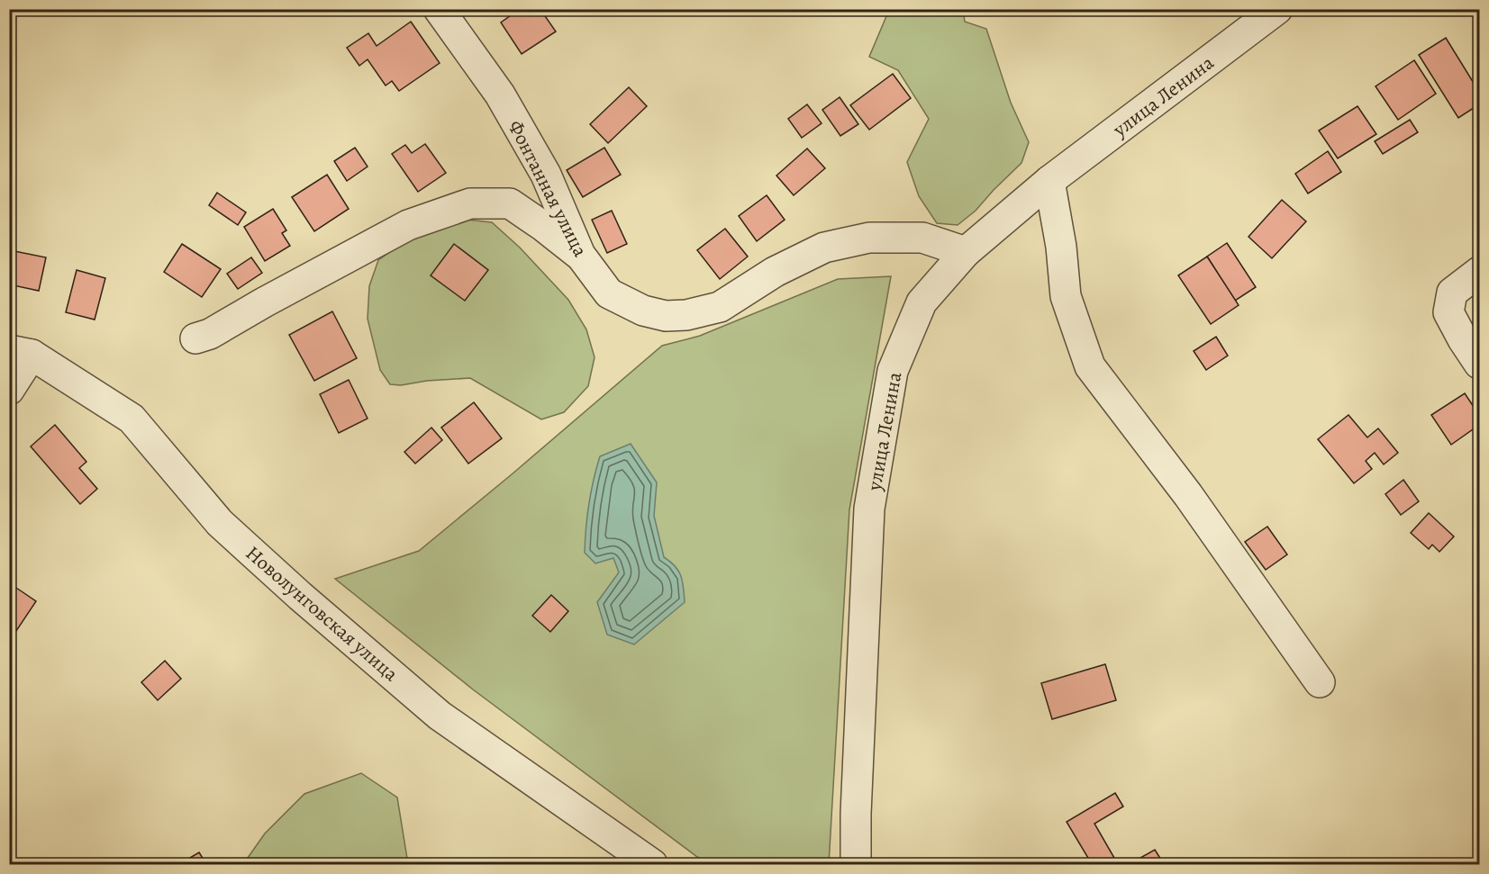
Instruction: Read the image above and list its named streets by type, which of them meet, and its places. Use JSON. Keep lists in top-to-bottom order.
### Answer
{
  "streets": {
    "street": ["улица Ленина", "Фонтанная улица", "Новолунговская улица"]
  },
  "crossings": [
    ["улица Ленина", "Фонтанная улица"]
  ]
}
